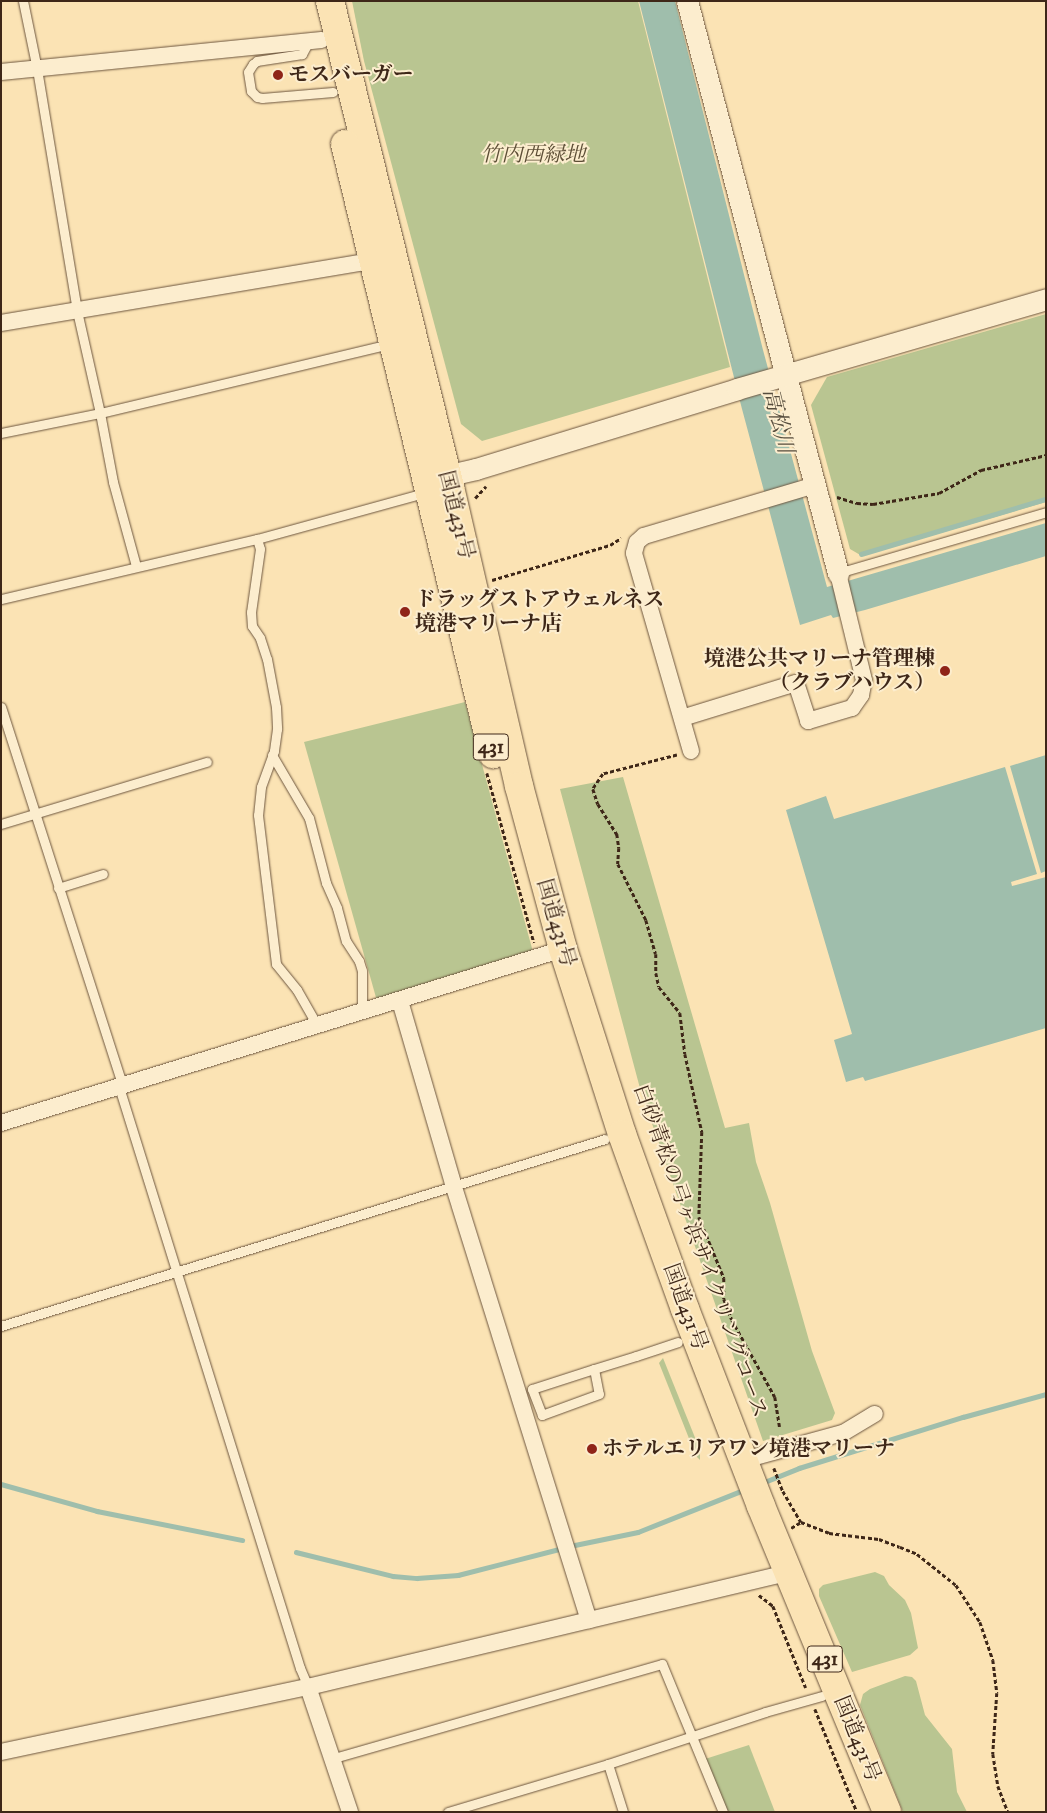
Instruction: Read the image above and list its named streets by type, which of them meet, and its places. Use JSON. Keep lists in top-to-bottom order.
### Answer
{
  "streets": {
    "highway": ["国道431号", "431"]
  },
  "water": ["高松川"],
  "parks": ["竹内西緑地"],
  "places": [
    "モスバーガー",
    "ドラッグストアウェルネス 境港マリーナ店",
    "境港公共マリーナ管理棟 （クラブハウス）",
    "ホテルエリアワン境港マリーナ"
  ]
}
